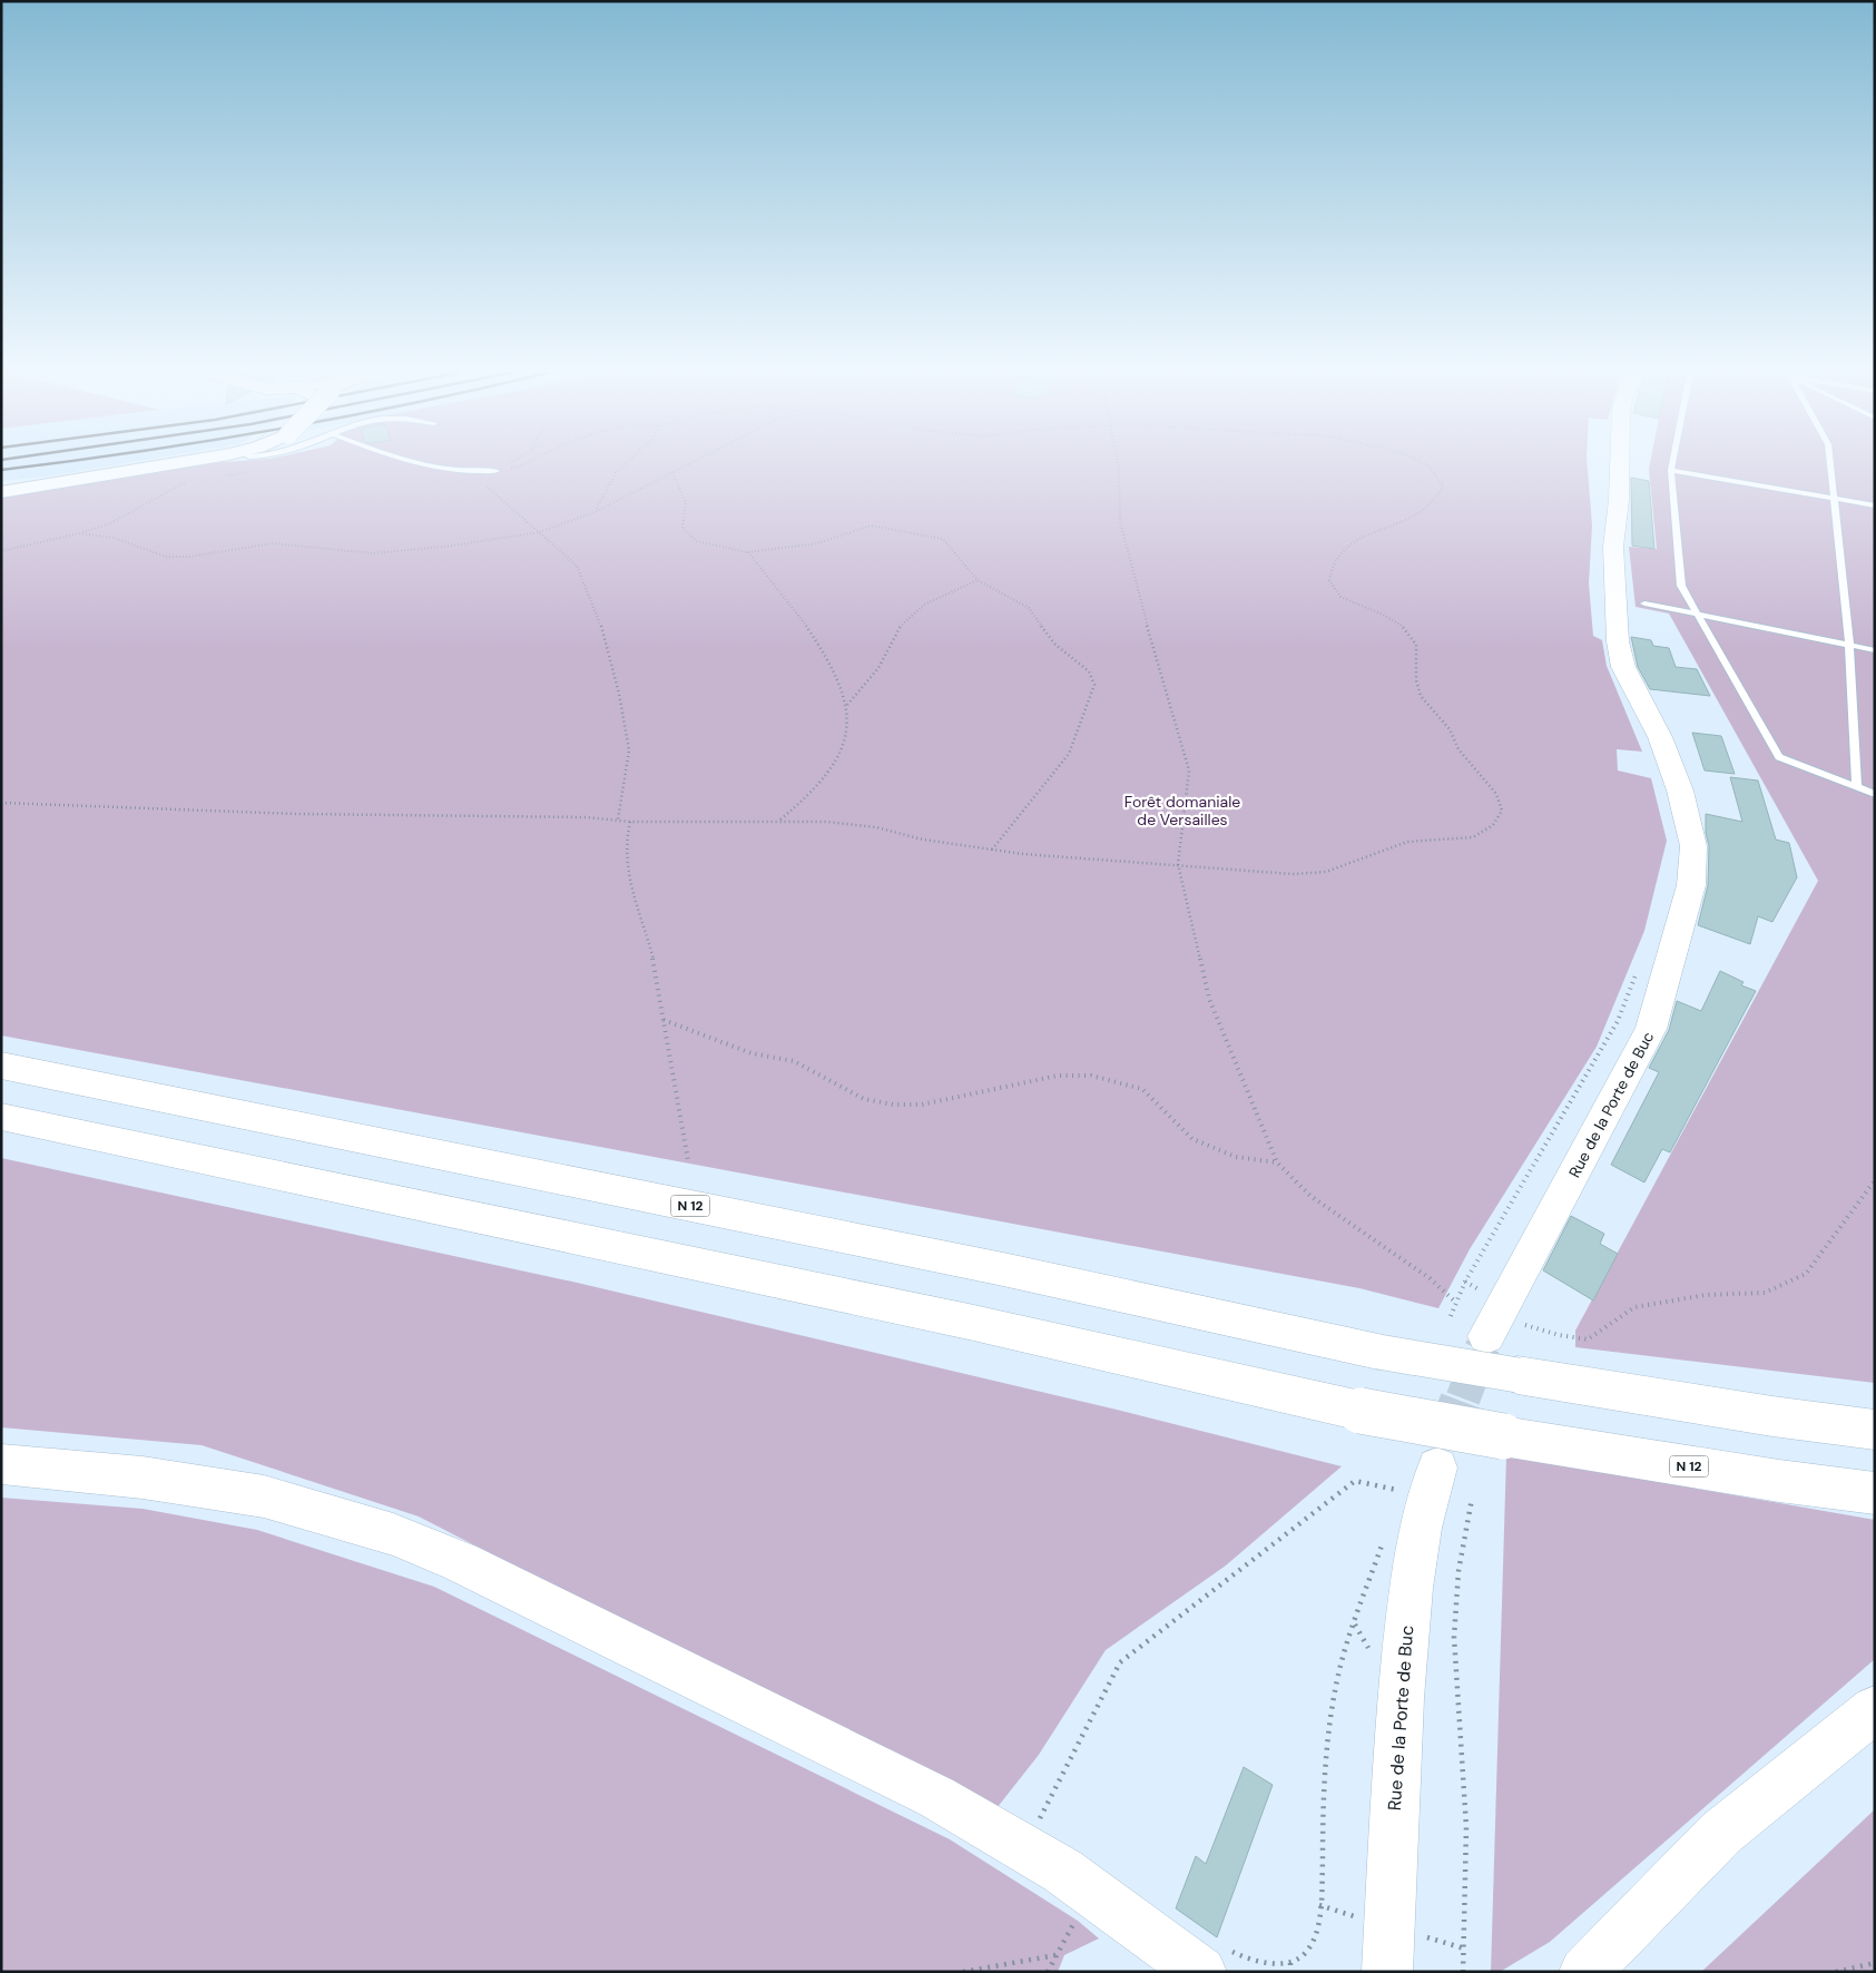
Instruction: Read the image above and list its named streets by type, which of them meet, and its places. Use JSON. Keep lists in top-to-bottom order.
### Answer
{
  "streets": {
    "main road": ["Rue de la Porte de Buc", "N 12"]
  },
  "parks": ["Forêt domaniale de Versailles"]
}
